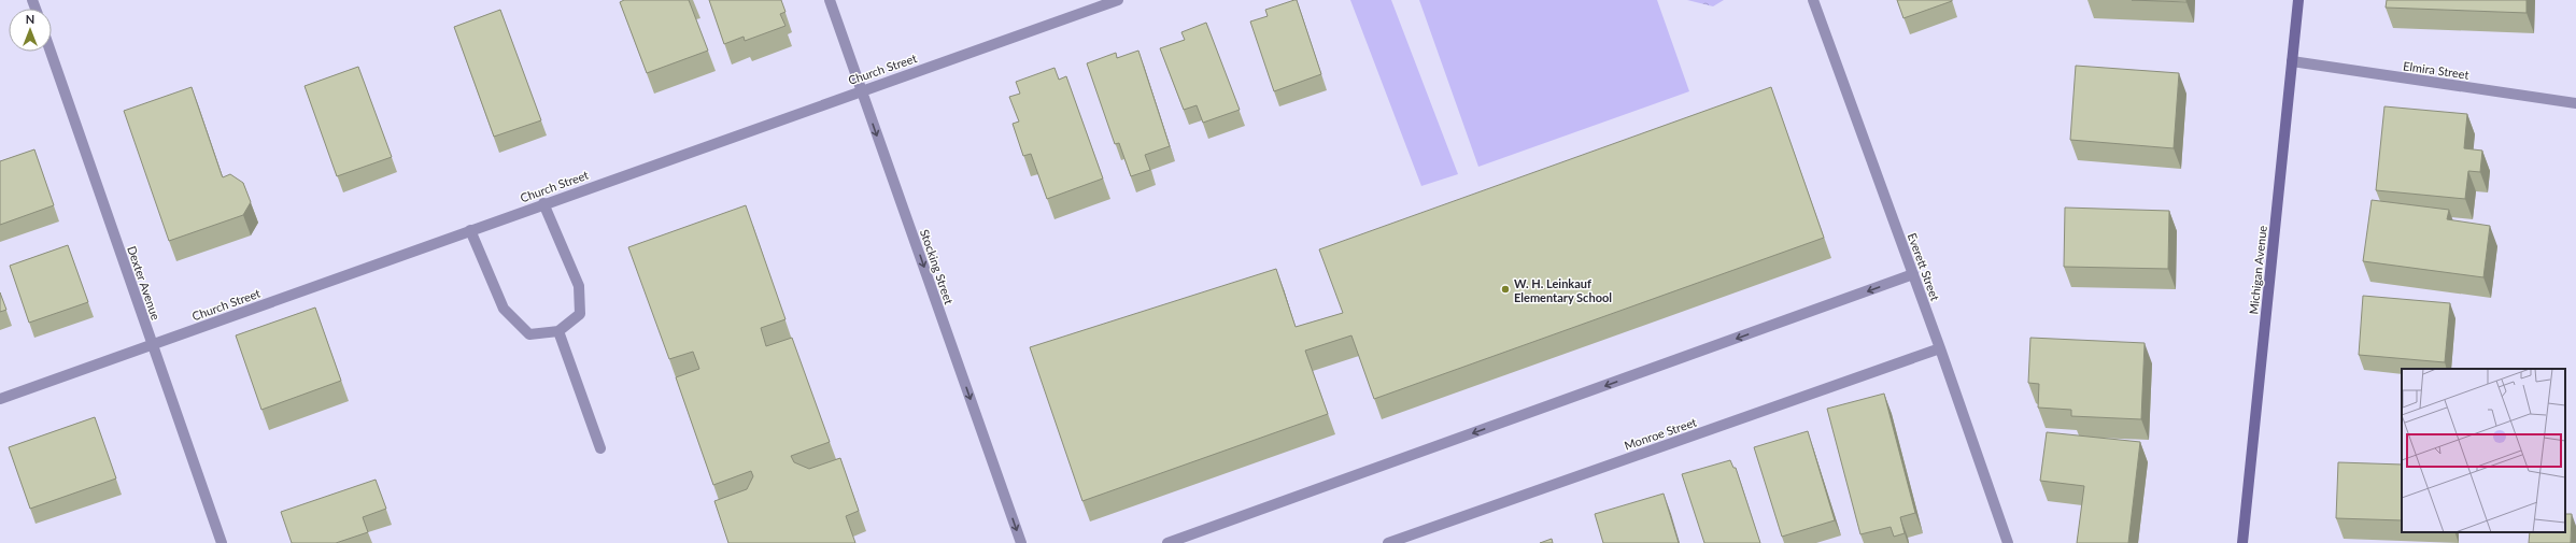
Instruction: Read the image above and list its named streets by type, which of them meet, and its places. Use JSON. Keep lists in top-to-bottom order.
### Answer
{
  "streets": {
    "main road": ["Michigan Avenue"],
    "street": [
      "Church Street",
      "Elmira Street",
      "Stocking Street",
      "Everett Street",
      "Dexter Avenue",
      "Monroe Street"
    ]
  },
  "crossings": [
    ["Church Street", "Stocking Street"],
    ["Church Street", "Dexter Avenue"],
    ["Elmira Street", "Michigan Avenue"],
    ["Everett Street", "Monroe Street"]
  ],
  "one_way": ["Stocking Street"],
  "places": ["W. H. Leinkauf Elementary School"],
  "north": "top"
}
